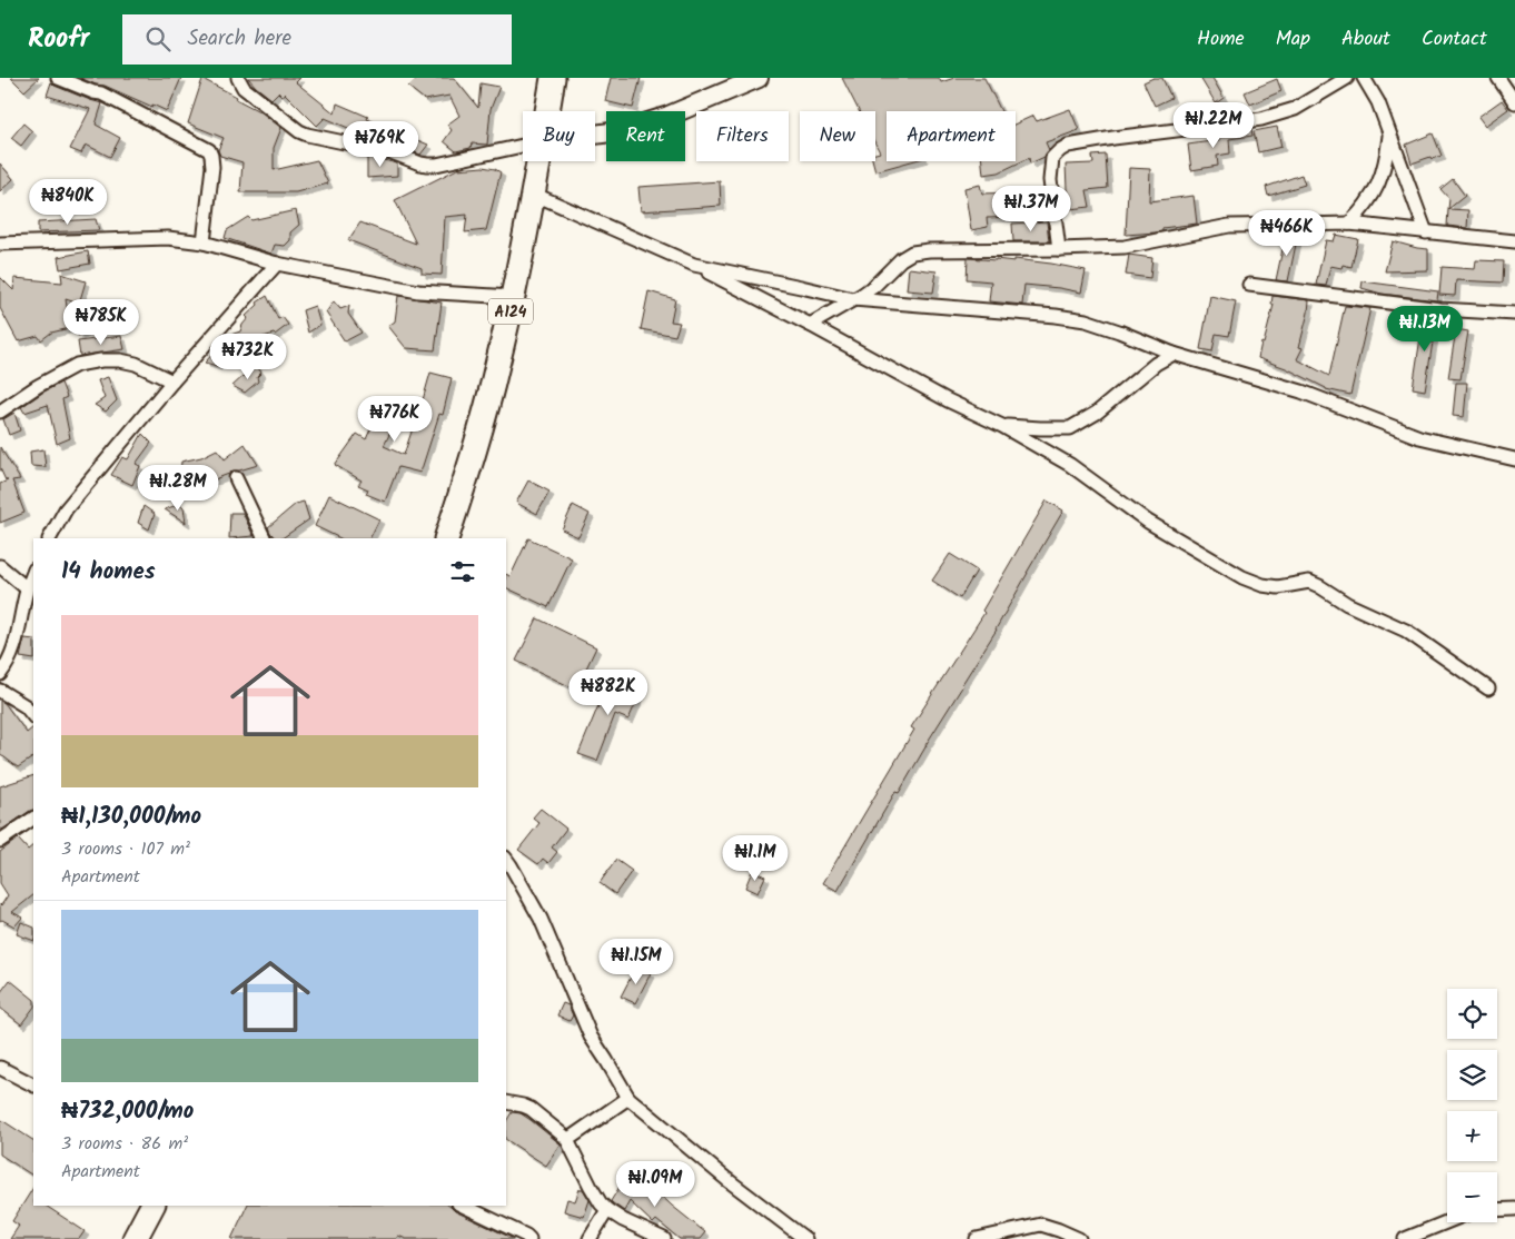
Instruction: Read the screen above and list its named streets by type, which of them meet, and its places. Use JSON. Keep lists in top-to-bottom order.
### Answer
{
  "streets": {
    "highway": ["A124"]
  },
  "page": {
    "header": "Roofr",
    "search": "Search here",
    "nav": [
      "Home",
      "Map",
      "About",
      "Contact"
    ],
    "price": [
      "₦1.22M",
      "₦769K",
      "₦840K",
      "₦1.37M",
      "₦466K",
      "₦785K",
      "₦1.13M",
      "₦732K",
      "₦776K",
      "₦1.28M",
      "₦882K",
      "₦1.1M",
      "₦1.15M",
      "₦1.09M"
    ],
    "chip": [
      "Buy",
      "Rent",
      "Filters",
      "New",
      "Apartment"
    ],
    "heading": "14 homes",
    "list": [
      {
        "name": "₦1,130,000/mo",
        "note": "3 rooms · 107 m² · Apartment"
      },
      {
        "name": "₦732,000/mo",
        "note": "3 rooms · 86 m² · Apartment"
      }
    ],
    "map_buttons": ["+", "−"]
  }
}
